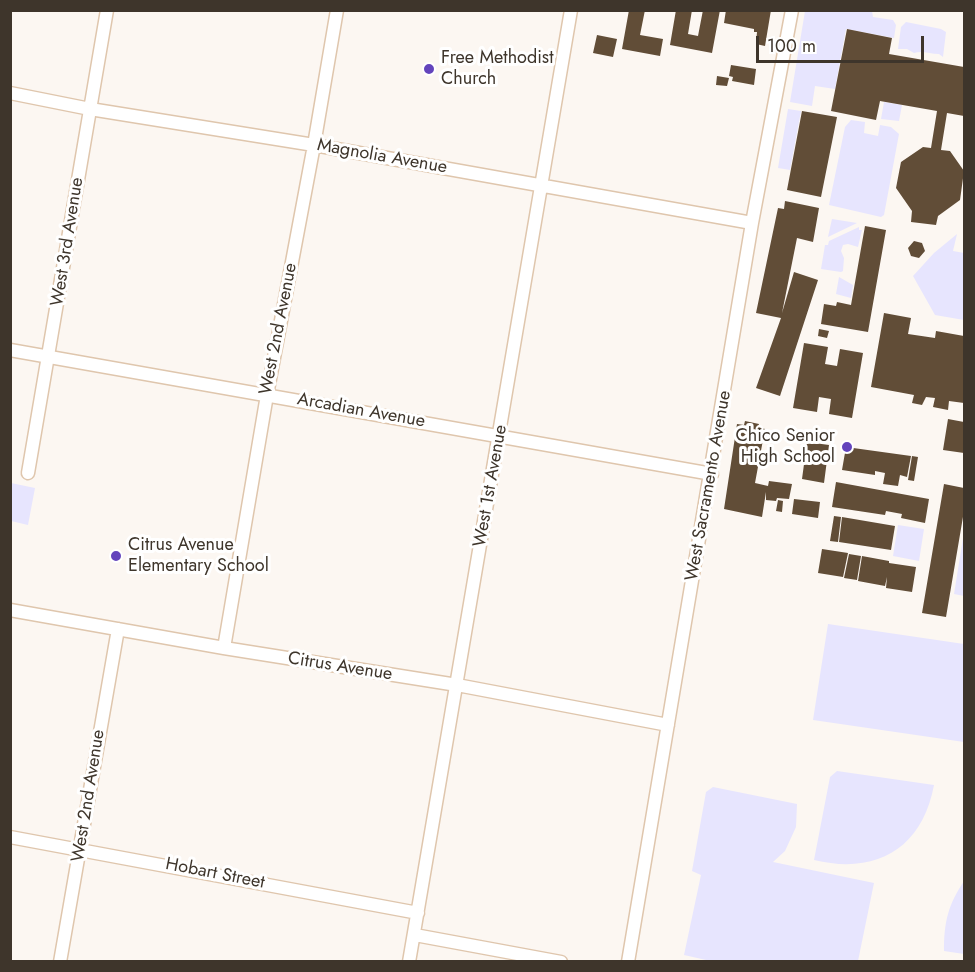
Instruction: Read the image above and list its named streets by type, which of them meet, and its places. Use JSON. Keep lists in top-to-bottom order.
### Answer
{
  "streets": {
    "street": [
      "Magnolia Avenue",
      "West 3rd Avenue",
      "West 2nd Avenue",
      "Arcadian Avenue",
      "West 1st Avenue",
      "West Sacramento Avenue",
      "Citrus Avenue",
      "Hobart Street"
    ]
  },
  "crossings": [
    ["Magnolia Avenue", "West 3rd Avenue"],
    ["Magnolia Avenue", "West 2nd Avenue"],
    ["Magnolia Avenue", "West 1st Avenue"],
    ["Magnolia Avenue", "West Sacramento Avenue"],
    ["West 3rd Avenue", "Arcadian Avenue"],
    ["West 2nd Avenue", "Arcadian Avenue"],
    ["West 2nd Avenue", "Citrus Avenue"],
    ["West 2nd Avenue", "Hobart Street"],
    ["Arcadian Avenue", "West 1st Avenue"],
    ["Arcadian Avenue", "West Sacramento Avenue"],
    ["West 1st Avenue", "Citrus Avenue"],
    ["West 1st Avenue", "Hobart Street"],
    ["West Sacramento Avenue", "Citrus Avenue"]
  ],
  "places": ["Free Methodist Church", "Chico Senior High School", "Citrus Avenue Elementary School"],
  "scale_bar": "100 m"
}
